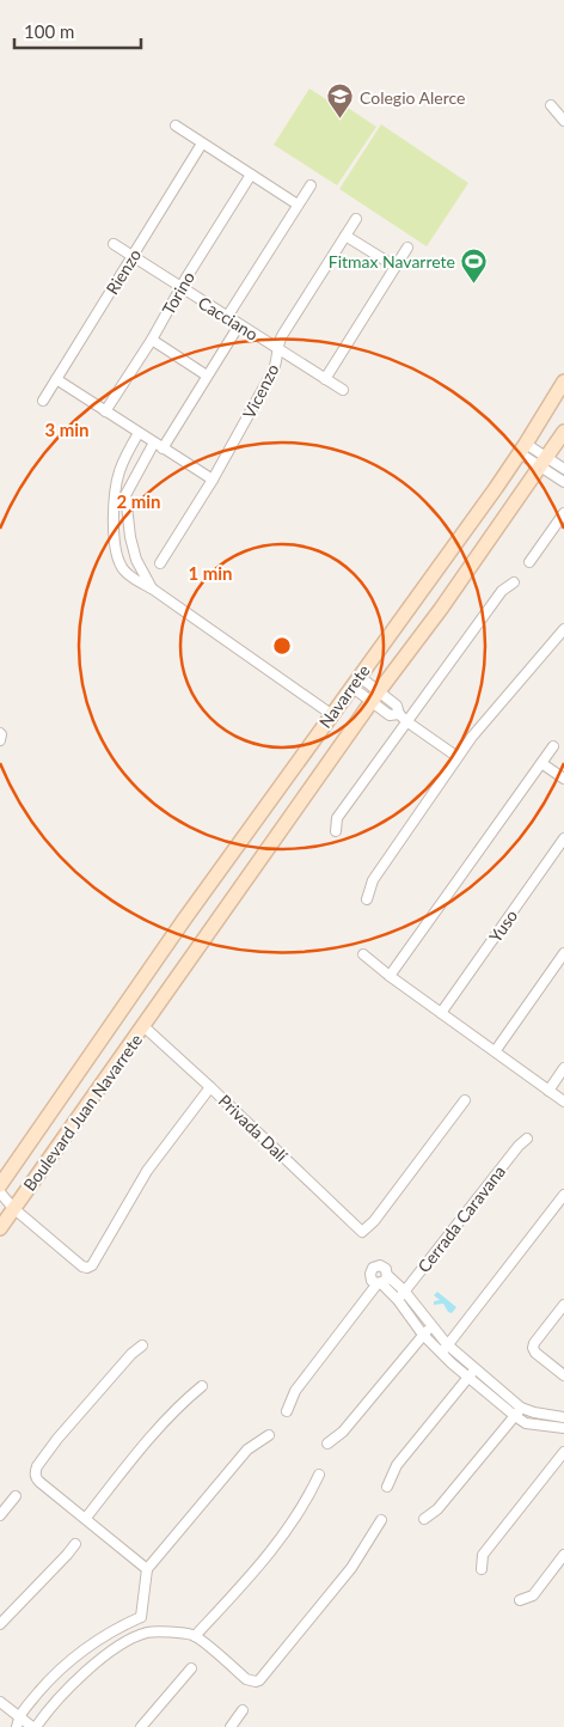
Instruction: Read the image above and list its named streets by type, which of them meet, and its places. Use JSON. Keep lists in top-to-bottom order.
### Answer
{
  "streets": {
    "main road": ["Navarrete", "Boulevard Juan Navarrete"],
    "street": [
      "Rienzo",
      "Torino",
      "Cacciano",
      "Vicenzo",
      "Yuso",
      "Privada Dalí",
      "Cerrada Caravana"
    ]
  },
  "crossings": [
    ["Rienzo", "Cacciano"],
    ["Torino", "Cacciano"],
    ["Cacciano", "Vicenzo"],
    ["Navarrete", "Boulevard Juan Navarrete"],
    ["Navarrete", "Privada Dalí"],
    ["Boulevard Juan Navarrete", "Privada Dalí"]
  ],
  "places": {
    "school or university": ["Colegio Alerce"],
    "sports": ["Fitmax Navarrete"]
  },
  "scale_bar": "100 m",
  "rings": ["3 min", "2 min", "1 min"]
}
